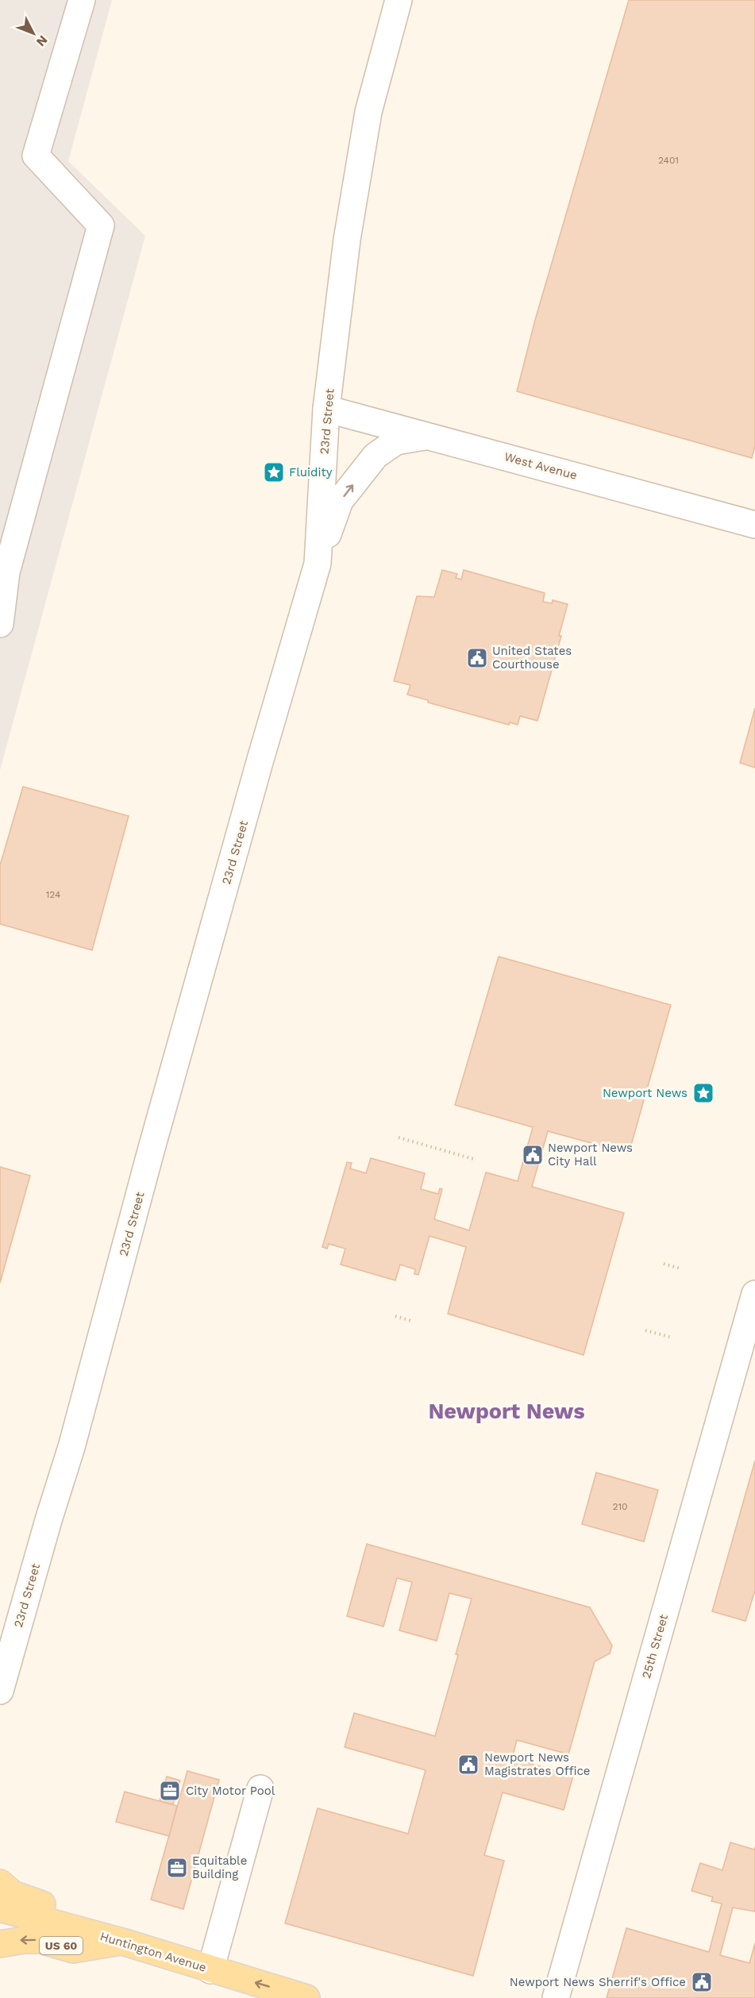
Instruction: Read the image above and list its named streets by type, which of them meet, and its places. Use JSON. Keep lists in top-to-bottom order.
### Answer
{
  "streets": {
    "main road": ["US 60", "Huntington Avenue"],
    "street": ["23rd Street", "West Avenue", "25th Street"]
  },
  "crossings": [
    ["23rd Street", "West Avenue"],
    ["US 60", "Huntington Avenue"]
  ],
  "districts": ["Newport News"],
  "places": {
    "place": ["Fluidity", "Newport News"],
    "public building": [
      "United States Courthouse",
      "Newport News City Hall",
      "Newport News Magistrates Office",
      "Newport News Sherrif's Office"
    ],
    "office": ["City Motor Pool", "Equitable Building"]
  },
  "house_numbers": ["2401", "124", "210"],
  "north": "bottom right"
}
